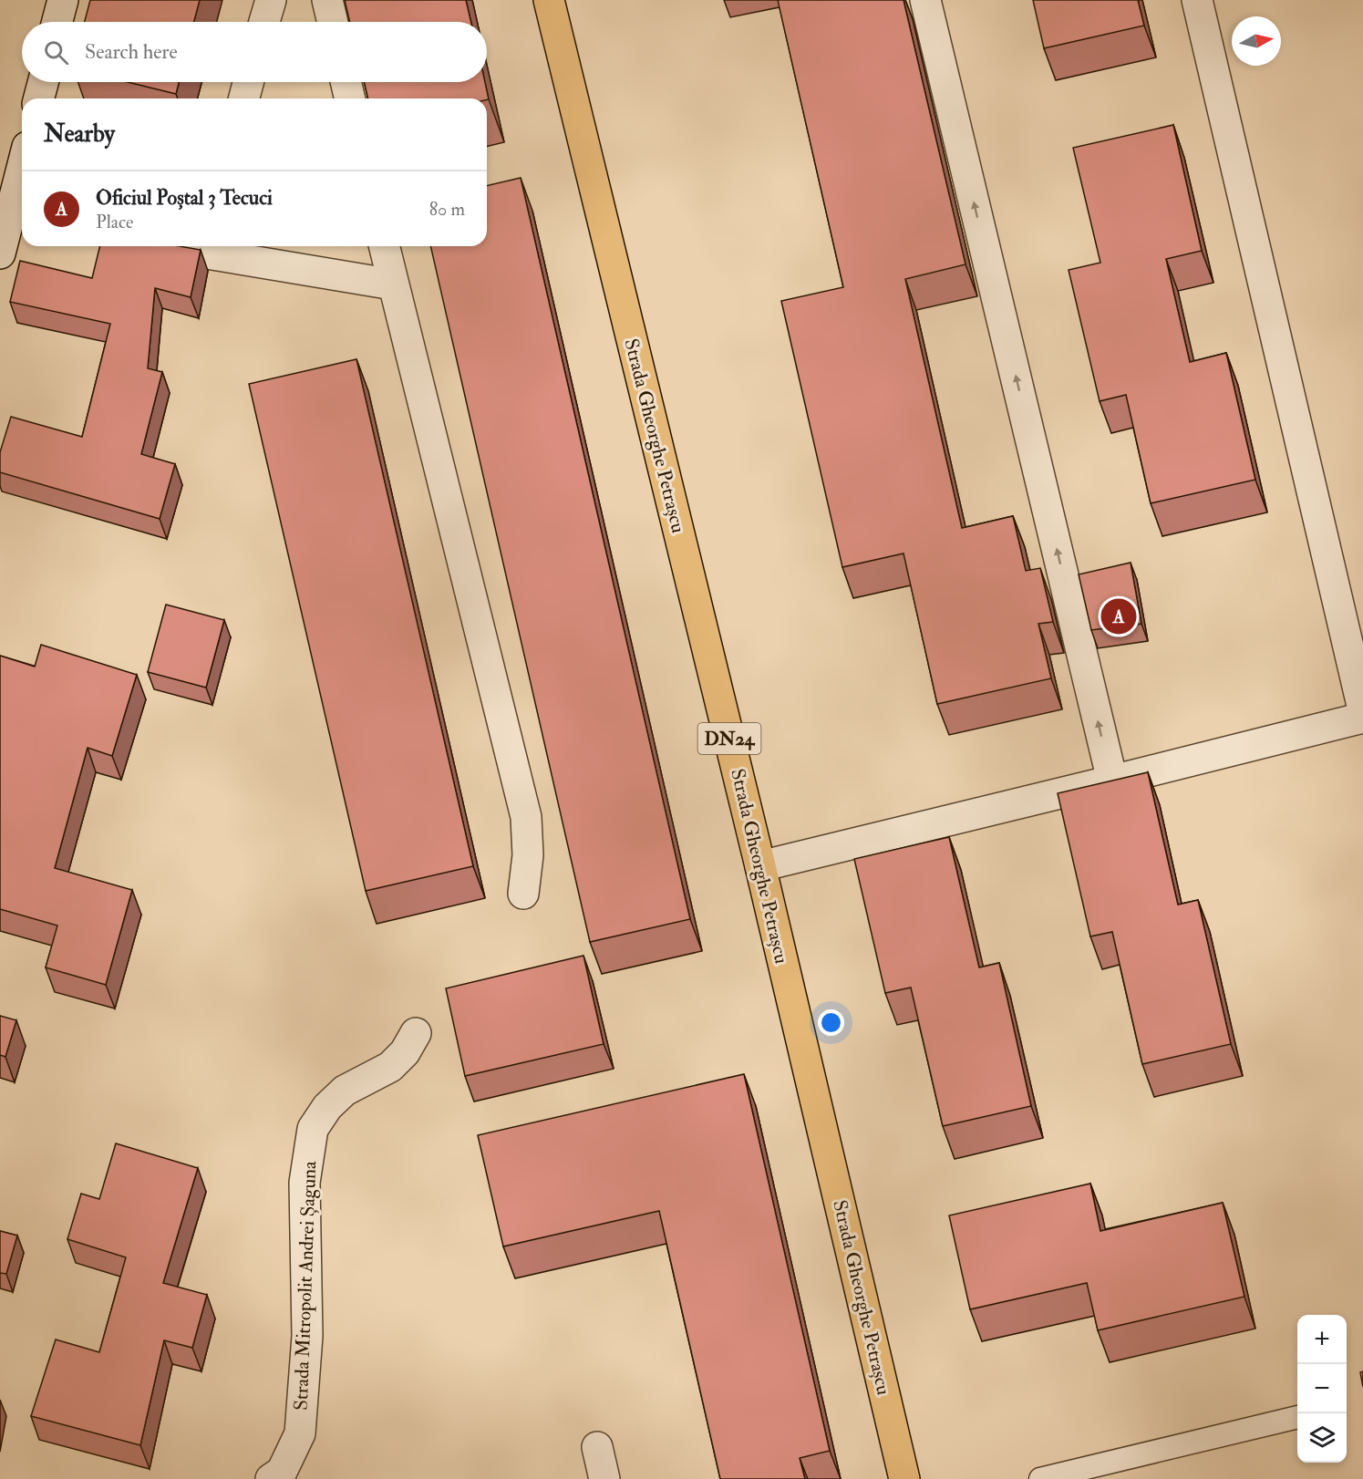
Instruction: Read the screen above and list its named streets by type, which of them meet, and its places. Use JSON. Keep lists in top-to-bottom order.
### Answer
{
  "streets": {
    "main road": ["Strada Gheorghe Petrașcu", "DN24"],
    "street": ["Strada Mitropolit Andrei Șaguna"]
  },
  "north": "right",
  "page": {
    "search": "Search here",
    "heading": "Nearby",
    "list": [
      {
        "mark": "A",
        "name": "Oficiul Poștal 3 Tecuci",
        "note": "Place",
        "value": "80 m"
      }
    ],
    "pins": "A",
    "map_buttons": ["+", "−"]
  }
}
